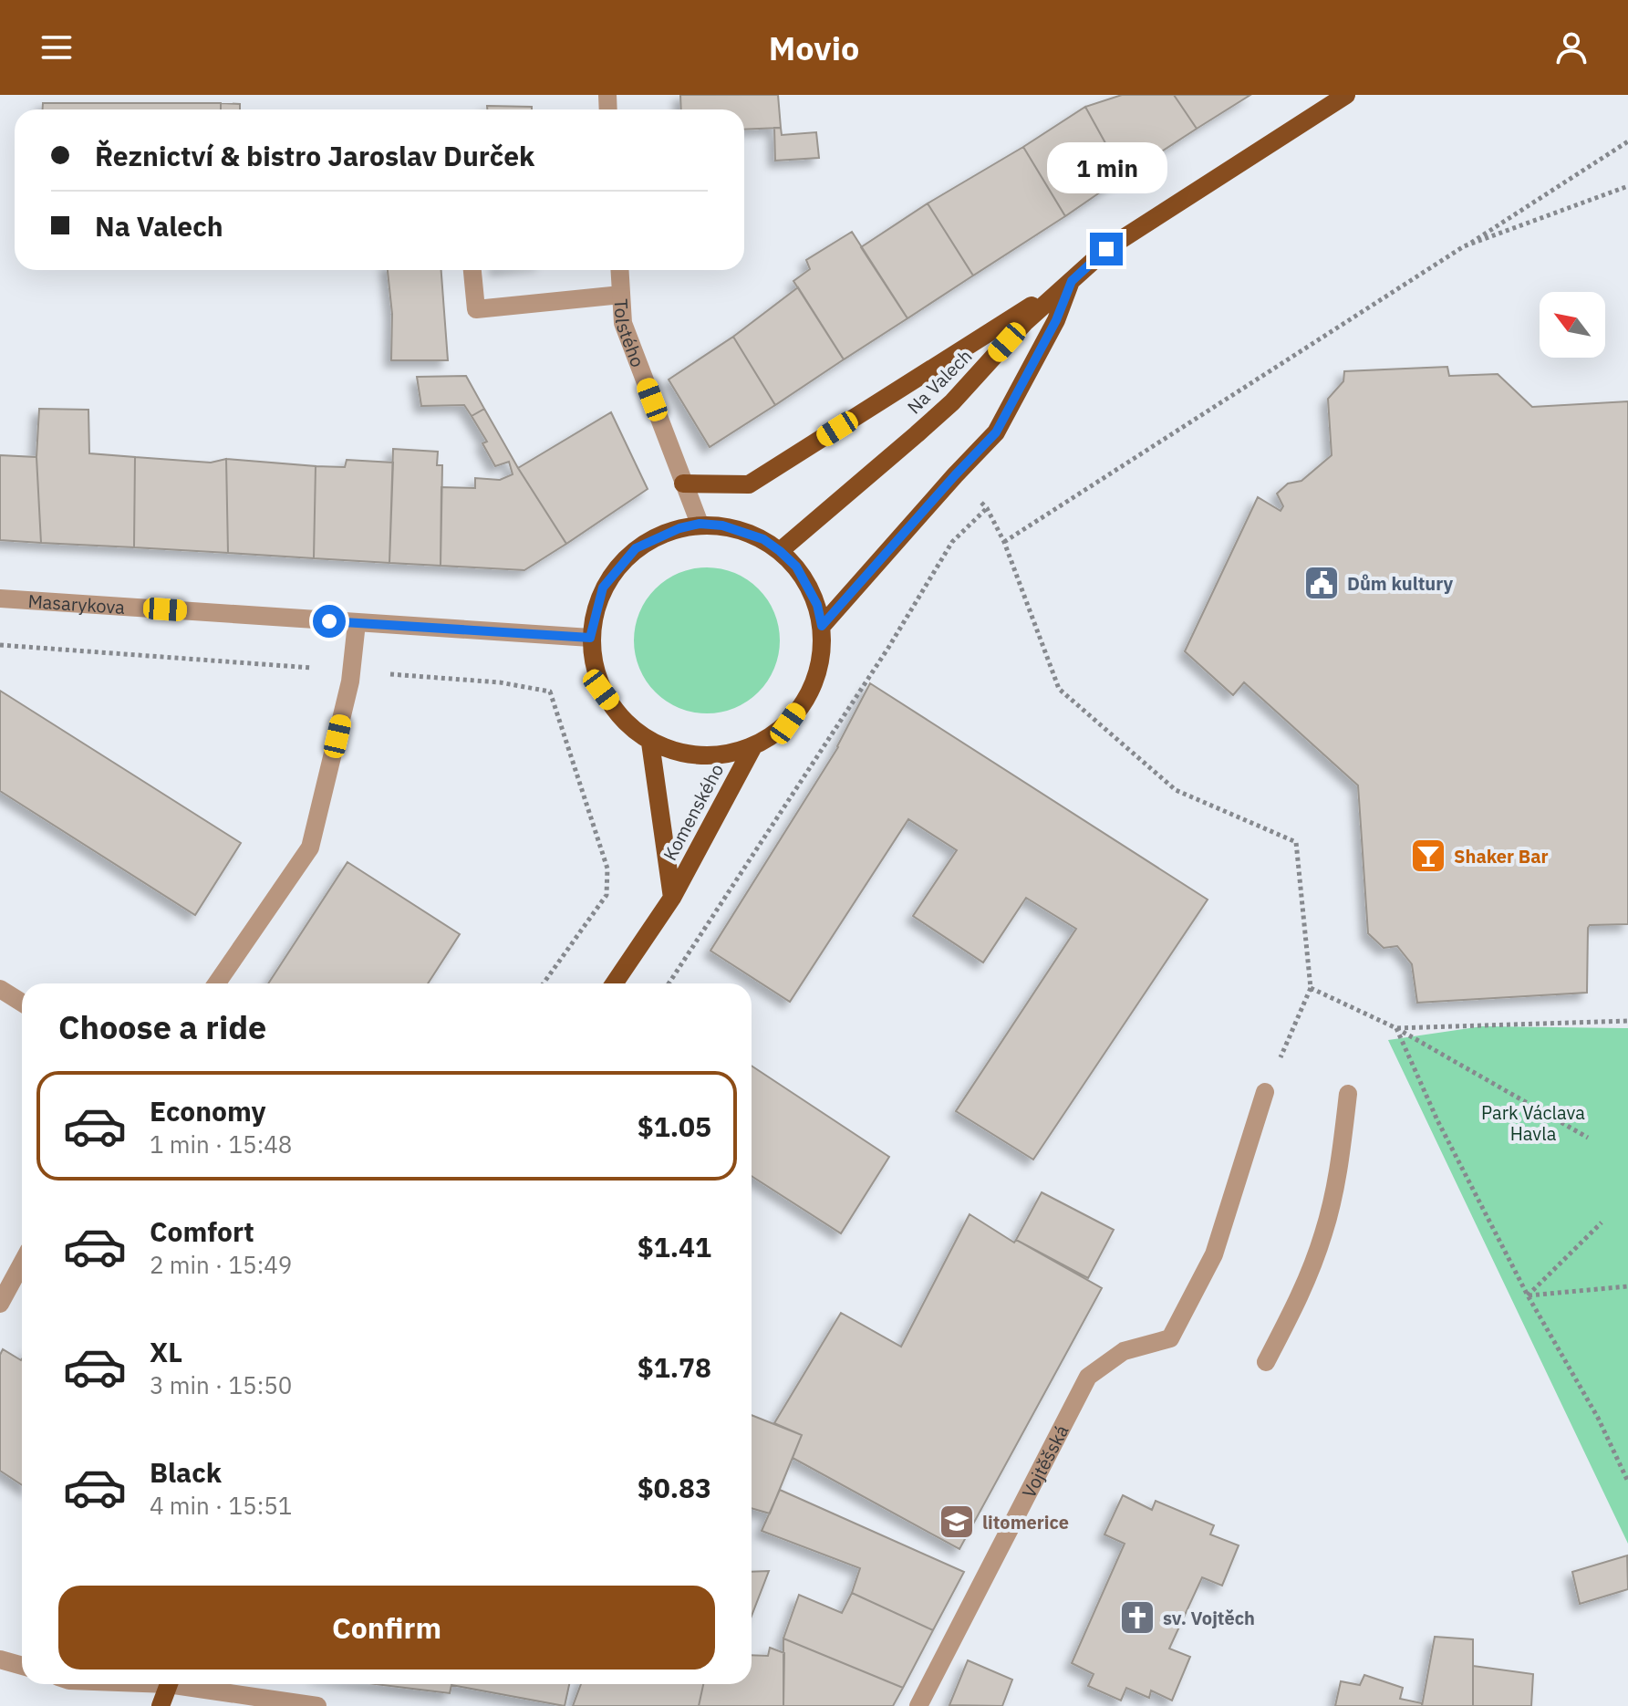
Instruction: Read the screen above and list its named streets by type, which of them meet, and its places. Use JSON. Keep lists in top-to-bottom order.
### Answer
{
  "streets": {
    "main road": ["Na Valech", "Komenského"],
    "street": ["Tolstého", "Masarykova", "Vojtěšská"]
  },
  "crossings": [
    ["Tolstého", "Na Valech"],
    ["Tolstého", "Masarykova"],
    ["Tolstého", "Komenského"],
    ["Na Valech", "Masarykova"],
    ["Na Valech", "Komenského"],
    ["Masarykova", "Komenského"]
  ],
  "parks": ["Park Václava Havla"],
  "places": {
    "public building": ["Dům kultury"],
    "bar": ["Shaker Bar"],
    "school or university": ["litomerice"],
    "church": ["sv. Vojtěch"]
  },
  "north": "top left",
  "page": {
    "header": "Movio",
    "banner": ["Řeznictví & bistro Jaroslav Durček", "Na Valech"],
    "bubble": "1 min",
    "heading": "Choose a ride",
    "list": [
      {
        "name": "Economy",
        "note": "1 min · 15:48",
        "value": "$1.05"
      },
      {
        "name": "Comfort",
        "note": "2 min · 15:49",
        "value": "$1.41"
      },
      {
        "name": "XL",
        "note": "3 min · 15:50",
        "value": "$1.78"
      },
      {
        "name": "Black",
        "note": "4 min · 15:51",
        "value": "$0.83"
      }
    ],
    "buttons": "Confirm"
  }
}
